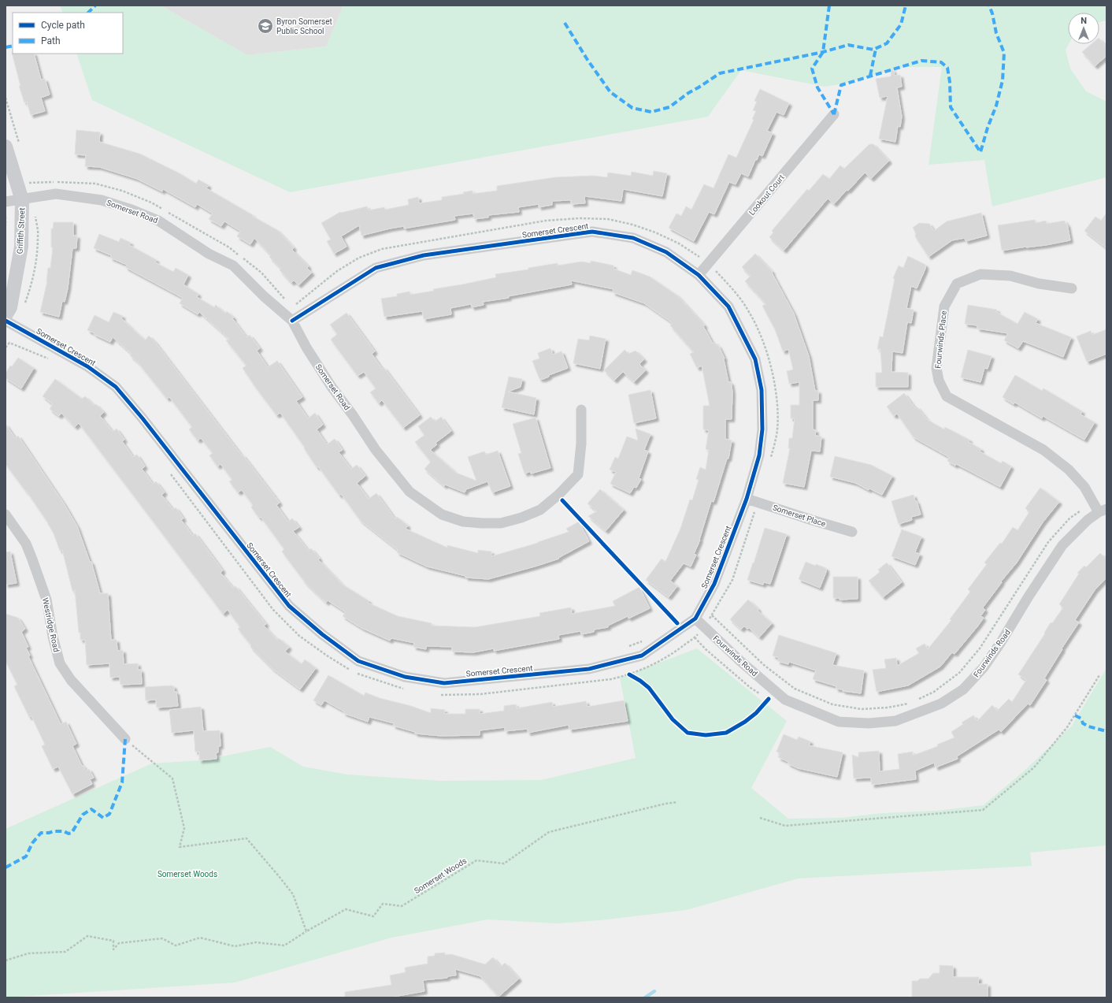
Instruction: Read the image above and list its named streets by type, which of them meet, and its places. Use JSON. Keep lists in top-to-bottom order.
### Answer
{
  "streets": {
    "street": [
      "Lookout Court",
      "Somerset Road",
      "Somerset Crescent",
      "Griffith Street",
      "Fourwinds Place",
      "Somerset Place",
      "Westridge Road",
      "Fourwinds Road"
    ],
    "path": ["Somerset Woods"]
  },
  "crossings": [
    ["Lookout Court", "Somerset Crescent"],
    ["Somerset Road", "Somerset Crescent"],
    ["Somerset Road", "Griffith Street"],
    ["Somerset Crescent", "Somerset Place"],
    ["Somerset Crescent", "Fourwinds Road"],
    ["Fourwinds Place", "Fourwinds Road"]
  ],
  "parks": ["Somerset Woods"],
  "places": {
    "school or university": ["Byron Somerset Public School"]
  },
  "legend": ["Cycle path", "Path"],
  "north": "top"
}
